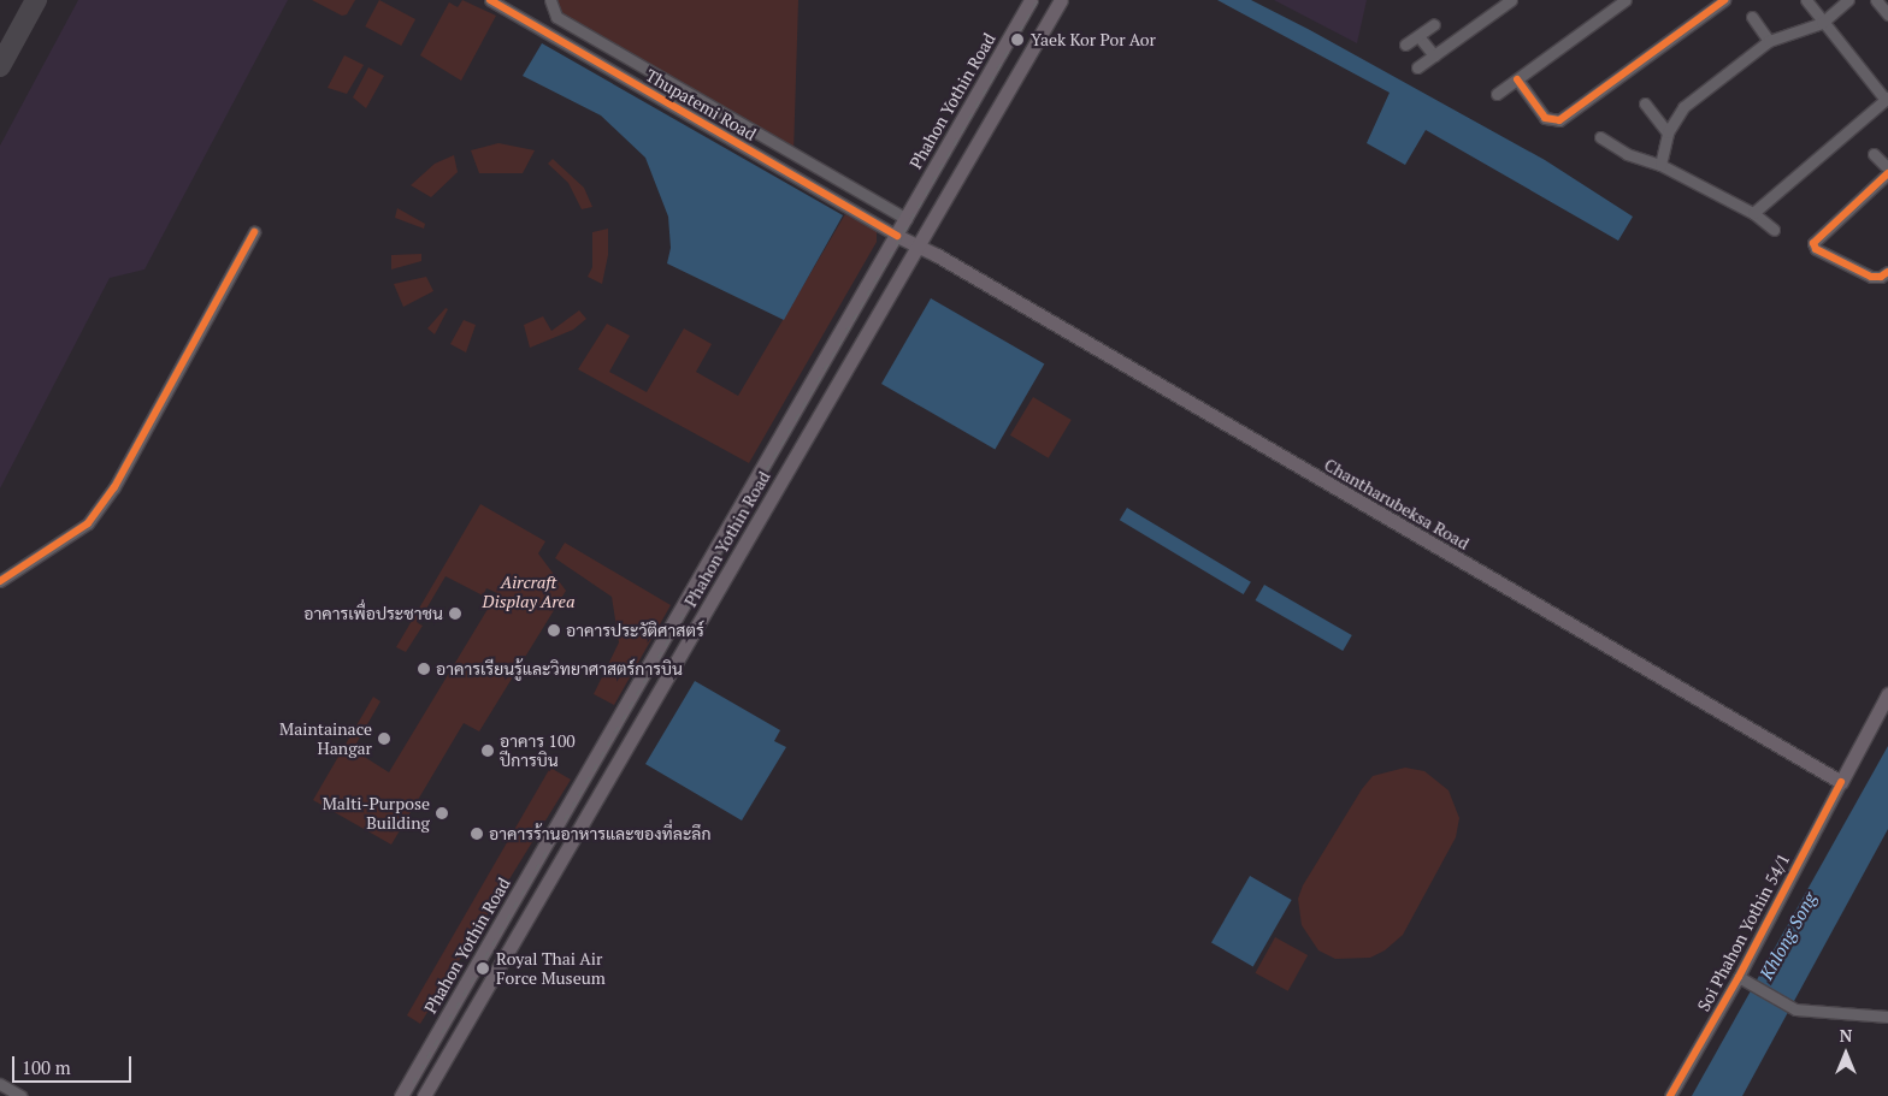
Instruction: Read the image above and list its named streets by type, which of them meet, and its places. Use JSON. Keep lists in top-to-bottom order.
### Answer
{
  "streets": {
    "main road": ["Phahon Yothin Road", "Chantharubeksa Road", "Soi Phahon Yothin 54/1"],
    "street": ["Thupatemi Road"]
  },
  "crossings": [
    ["Phahon Yothin Road", "Thupatemi Road"],
    ["Phahon Yothin Road", "Chantharubeksa Road"],
    ["Thupatemi Road", "Chantharubeksa Road"],
    ["Chantharubeksa Road", "Soi Phahon Yothin 54/1"]
  ],
  "water": ["Khlong Song"],
  "parks": ["Aircraft Display Area"],
  "places": [
    "Yaek Kor Por Aor",
    "อาคารเพื่อประชาชน",
    "อาคารประวัติศาสตร์",
    "อาคารเรียนรู้และวิทยาศาสตร์การบิน",
    "Maintainace Hangar",
    "อาคาร 100 ปีการบิน",
    "Malti-Purpose Building",
    "อาคารร้านอาหารและของที่ละลึก",
    "Royal Thai Air Force Museum"
  ],
  "scale_bar": "100 m",
  "north": "top"
}
